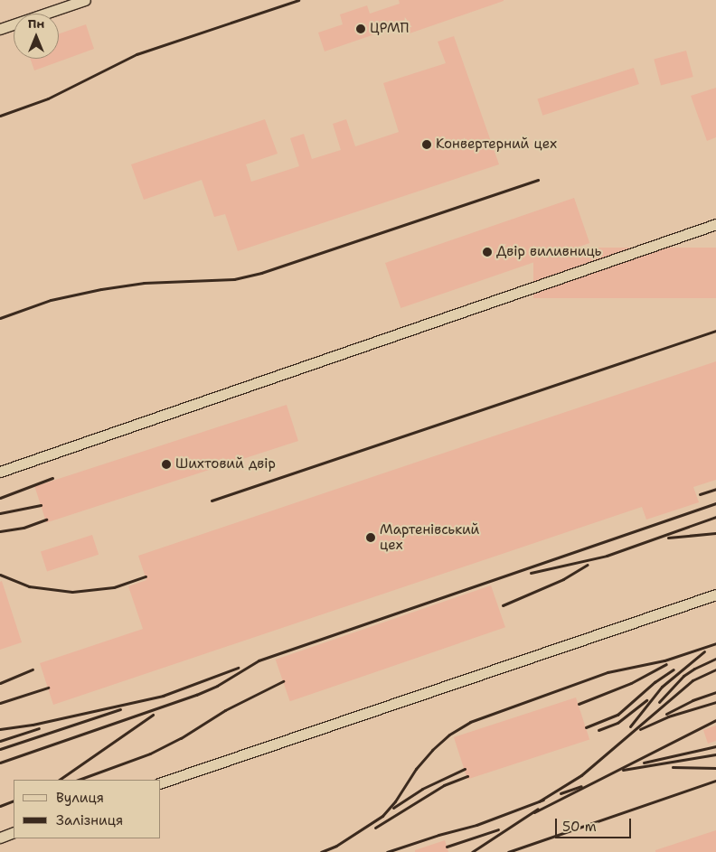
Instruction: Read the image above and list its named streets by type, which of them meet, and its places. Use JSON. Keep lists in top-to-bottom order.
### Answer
{
  "places": [
    "ЦРМП",
    "Конвертерний цех",
    "Двір виливниць",
    "Шихтовий двір",
    "Мартенівський цех"
  ],
  "legend": ["Вулиця", "Залізниця"],
  "scale_bar": "50 m",
  "north": "top"
}
